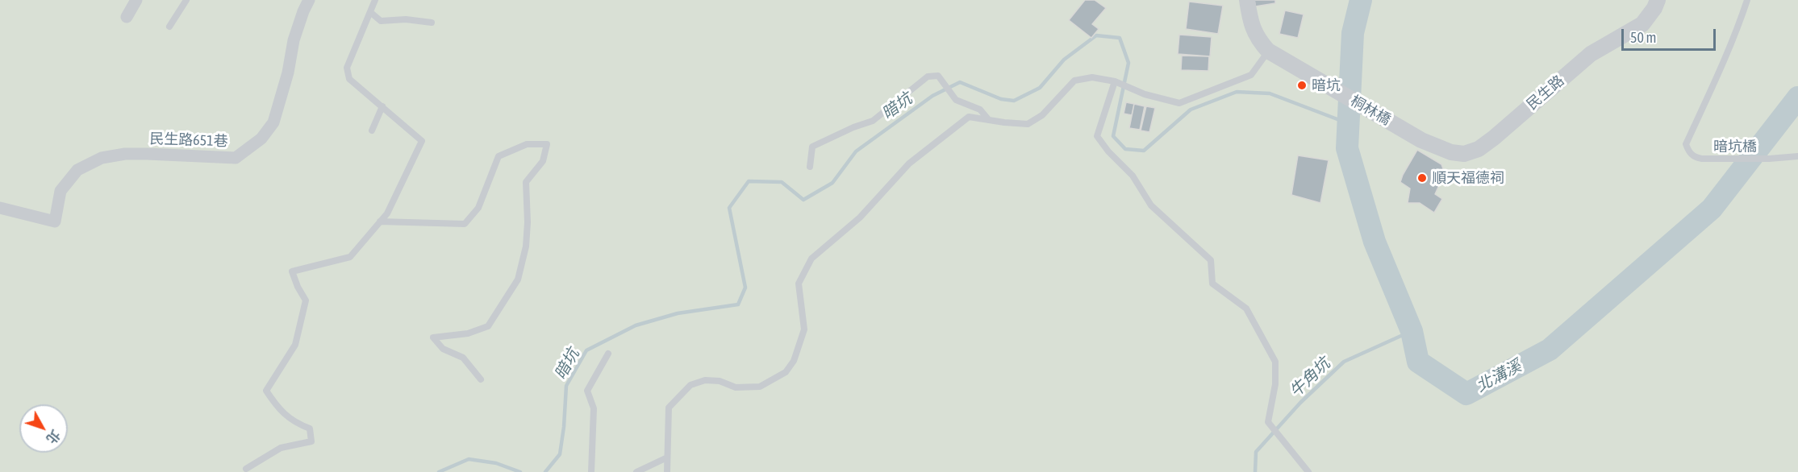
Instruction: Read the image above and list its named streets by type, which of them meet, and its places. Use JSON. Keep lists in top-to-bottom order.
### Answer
{
  "streets": {
    "street": ["民生路", "桐林橋", "民生路651巷"],
    "lane": ["暗坑橋"]
  },
  "crossings": [
    ["民生路", "桐林橋"]
  ],
  "water": ["暗坑", "北溝溪", "牛角坑"],
  "places": ["暗坑", "順天福德祠"],
  "scale_bar": "50 m",
  "north": "bottom right"
}
